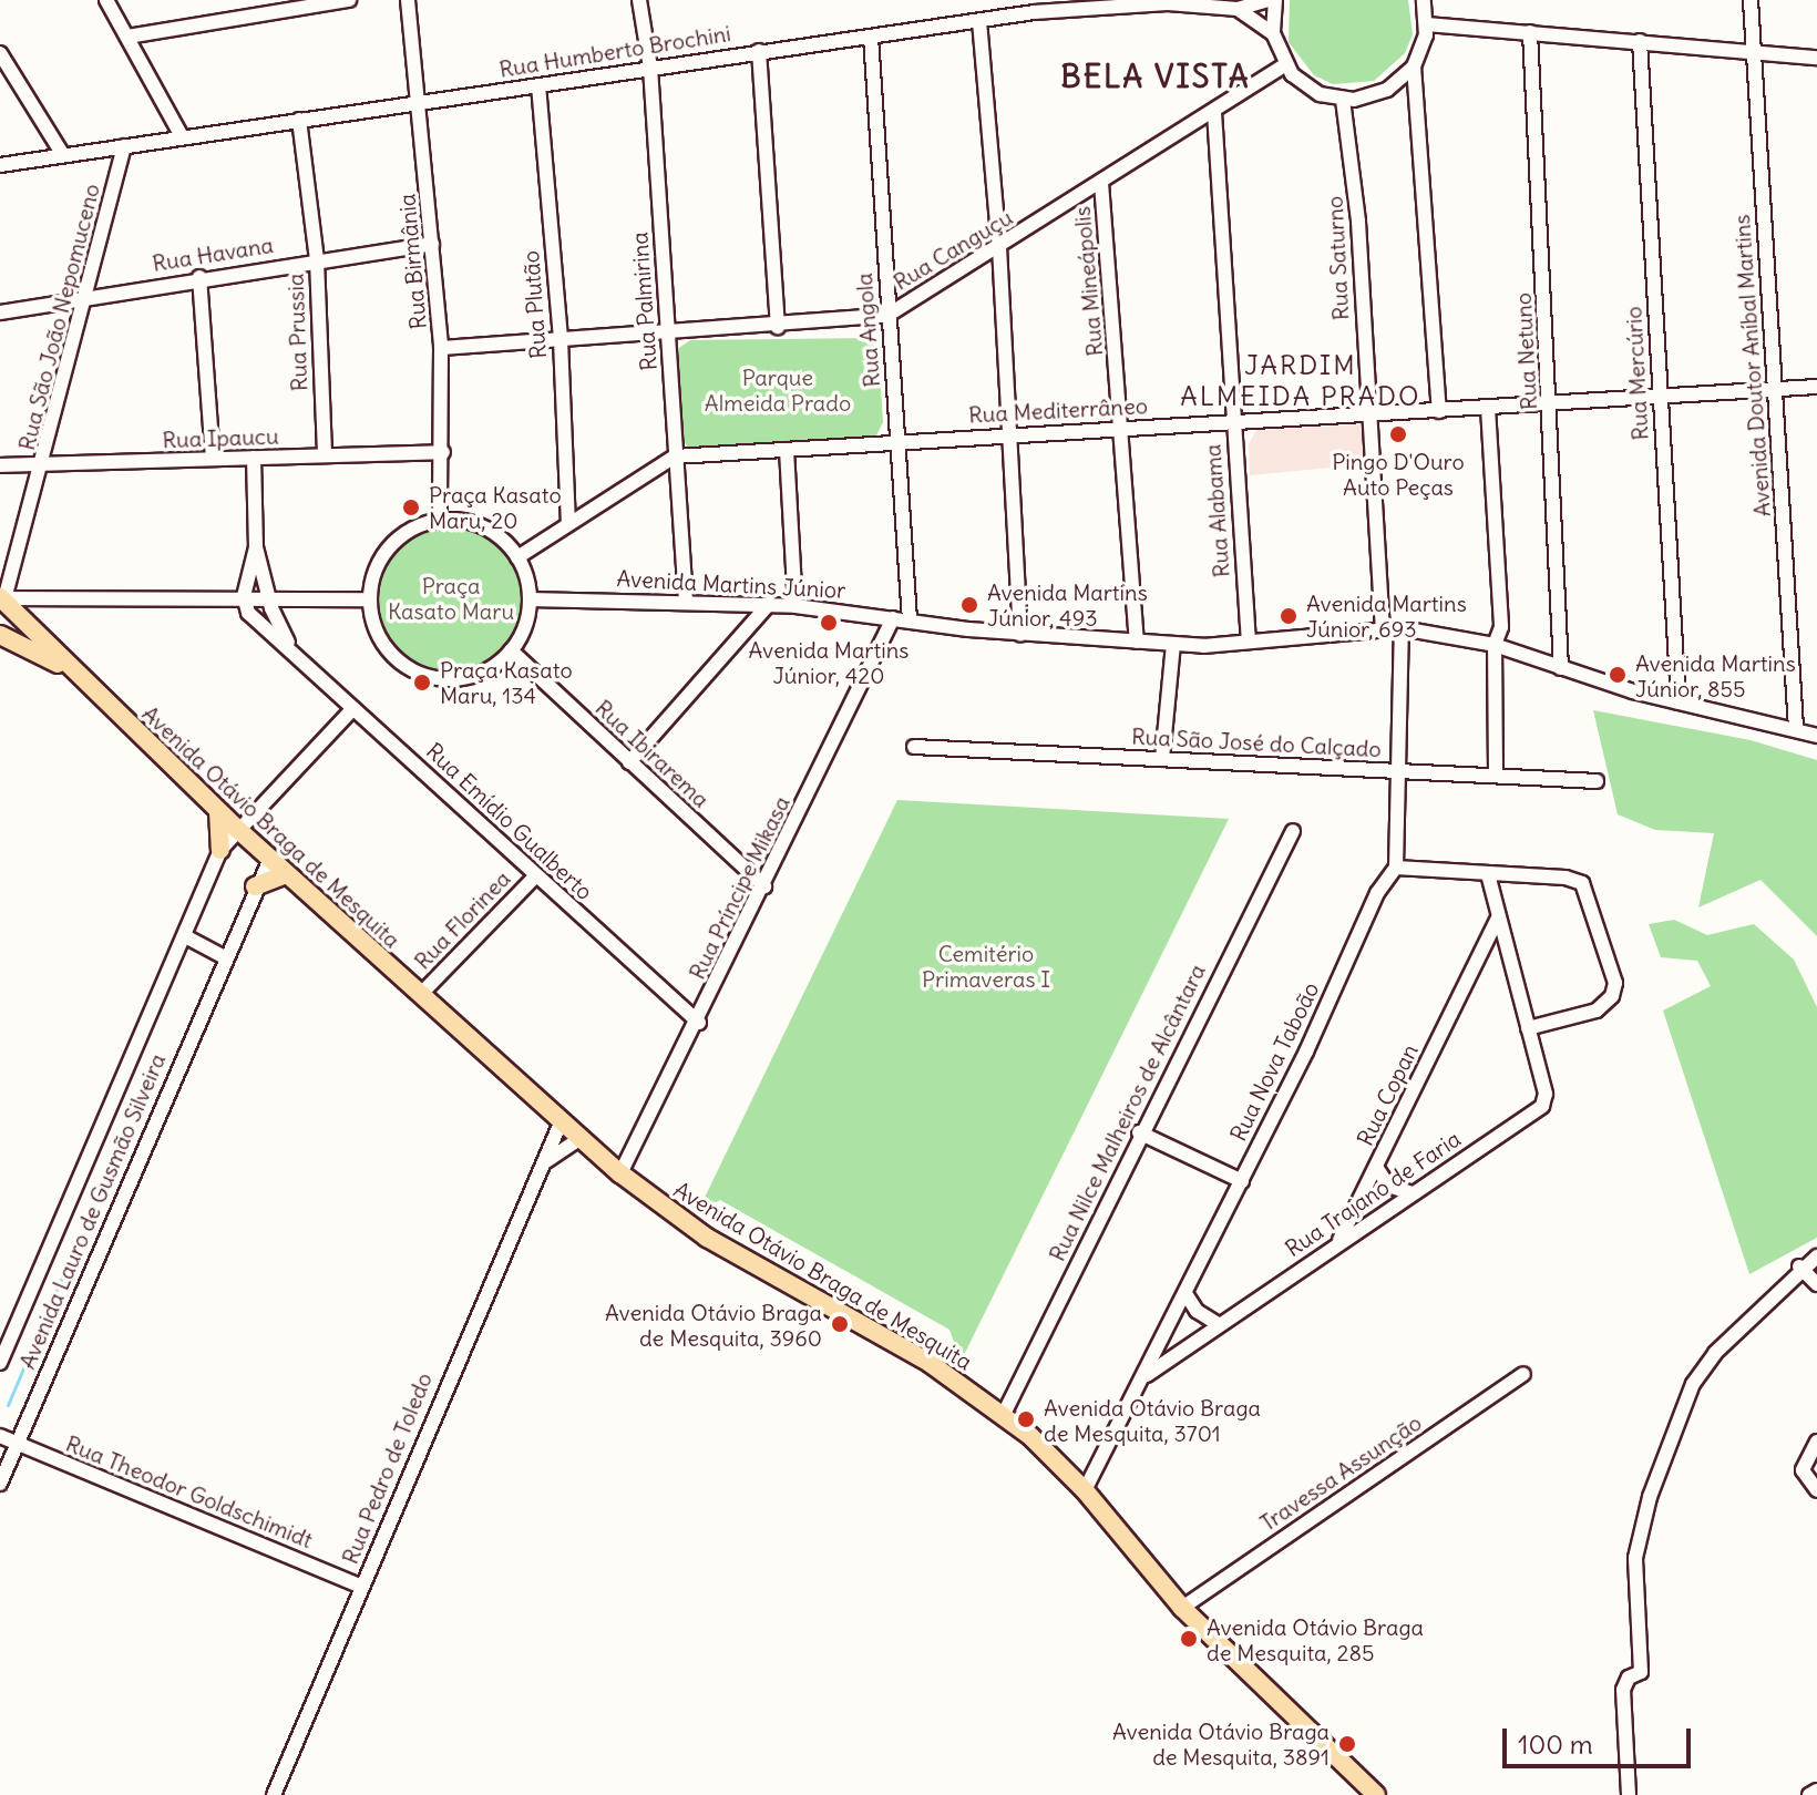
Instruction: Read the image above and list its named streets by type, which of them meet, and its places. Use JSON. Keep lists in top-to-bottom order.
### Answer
{
  "streets": {
    "main road": ["Avenida Otávio Braga de Mesquita"],
    "street": [
      "Rua Humberto Brochini",
      "Rua Canguçu",
      "Rua Havana",
      "Rua Saturno",
      "Rua Birmânia",
      "Rua Mineápolis",
      "Rua Palmirina",
      "Rua Plutão",
      "Rua São João Nepomuceno",
      "Rua Angola",
      "Rua Prussia",
      "Rua Netuno",
      "Avenida Doutor Aníbal Martins",
      "Rua Mercúrio",
      "Rua Mediterrâneo",
      "Rua Ipaucu",
      "Rua Alabama",
      "Avenida Martins Júnior",
      "Rua São José do Calçado",
      "Rua Ibirarema",
      "Rua Emídio Gualberto",
      "Rua Príncipe Mikasa",
      "Rua Florinea",
      "Rua Nova Taboão",
      "Rua Copan",
      "Rua Nilce Malheiros de Alcântara",
      "Rua Trajano de Faria",
      "Avenida Lauro de Gusmão Silveira",
      "Rua Pedro de Toledo",
      "Travessa Assunção",
      "Rua Theodor Goldschimidt"
    ]
  },
  "crossings": [
    ["Rua Humberto Brochini", "Rua Birmânia"],
    ["Rua Humberto Brochini", "Rua Palmirina"],
    ["Rua Humberto Brochini", "Rua Plutão"],
    ["Rua Humberto Brochini", "Rua São João Nepomuceno"],
    ["Rua Humberto Brochini", "Rua Angola"],
    ["Rua Humberto Brochini", "Rua Prussia"],
    ["Rua Canguçu", "Rua Birmânia"],
    ["Rua Canguçu", "Rua Mineápolis"],
    ["Rua Canguçu", "Rua Palmirina"],
    ["Rua Canguçu", "Rua Plutão"],
    ["Rua Canguçu", "Rua Angola"],
    ["Rua Canguçu", "Rua Alabama"],
    ["Rua Havana", "Rua Birmânia"],
    ["Rua Havana", "Rua São João Nepomuceno"],
    ["Rua Havana", "Rua Prussia"],
    ["Rua Saturno", "Rua Mediterrâneo"],
    ["Rua Saturno", "Avenida Martins Júnior"],
    ["Rua Birmânia", "Rua Ipaucu"],
    ["Rua Birmânia", "Avenida Martins Júnior"],
    ["Rua Birmânia", "Rua Ibirarema"],
    ["Rua Mineápolis", "Rua Mediterrâneo"],
    ["Rua Mineápolis", "Avenida Martins Júnior"],
    ["Rua Palmirina", "Rua Mediterrâneo"],
    ["Rua Palmirina", "Avenida Martins Júnior"],
    ["Rua São João Nepomuceno", "Rua Ipaucu"],
    ["Rua São João Nepomuceno", "Avenida Otávio Braga de Mesquita"],
    ["Rua Angola", "Rua Mediterrâneo"],
    ["Rua Angola", "Avenida Martins Júnior"],
    ["Rua Prussia", "Rua Ipaucu"],
    ["Rua Netuno", "Rua Mediterrâneo"],
    ["Rua Netuno", "Avenida Martins Júnior"],
    ["Avenida Doutor Aníbal Martins", "Rua Mediterrâneo"],
    ["Avenida Doutor Aníbal Martins", "Avenida Martins Júnior"],
    ["Rua Mercúrio", "Rua Mediterrâneo"],
    ["Rua Mercúrio", "Avenida Martins Júnior"],
    ["Rua Mediterrâneo", "Rua Alabama"],
    ["Rua Ipaucu", "Rua Emídio Gualberto"],
    ["Rua Alabama", "Avenida Martins Júnior"],
    ["Avenida Martins Júnior", "Rua Ibirarema"],
    ["Avenida Martins Júnior", "Rua Príncipe Mikasa"],
    ["Rua Ibirarema", "Rua Príncipe Mikasa"],
    ["Rua Emídio Gualberto", "Rua Príncipe Mikasa"],
    ["Rua Emídio Gualberto", "Rua Florinea"],
    ["Rua Emídio Gualberto", "Avenida Lauro de Gusmão Silveira"],
    ["Avenida Otávio Braga de Mesquita", "Rua Príncipe Mikasa"],
    ["Avenida Otávio Braga de Mesquita", "Rua Florinea"],
    ["Avenida Otávio Braga de Mesquita", "Rua Nova Taboão"],
    ["Avenida Otávio Braga de Mesquita", "Rua Nilce Malheiros de Alcântara"],
    ["Avenida Otávio Braga de Mesquita", "Avenida Lauro de Gusmão Silveira"],
    ["Avenida Otávio Braga de Mesquita", "Rua Pedro de Toledo"],
    ["Avenida Otávio Braga de Mesquita", "Travessa Assunção"],
    ["Rua Nova Taboão", "Rua Trajano de Faria"],
    ["Rua Copan", "Rua Trajano de Faria"],
    ["Avenida Lauro de Gusmão Silveira", "Rua Theodor Goldschimidt"],
    ["Rua Pedro de Toledo", "Rua Theodor Goldschimidt"]
  ],
  "districts": ["BELA VISTA", "JARDIM ALMEIDA PRADO"],
  "parks": ["Parque Almeida Prado", "Praça Kasato Maru", "Cemitério Primaveras I"],
  "places": [
    "Pingo D'Ouro Auto Peças",
    "Praça Kasato Maru, 20",
    "Avenida Martins Júnior, 493",
    "Avenida Martins Júnior, 693",
    "Avenida Martins Júnior, 420",
    "Avenida Martins Júnior, 855",
    "Praça Kasato Maru, 134",
    "Avenida Otávio Braga de Mesquita, 3960",
    "Avenida Otávio Braga de Mesquita, 3701",
    "Avenida Otávio Braga de Mesquita, 285",
    "Avenida Otávio Braga de Mesquita, 3891"
  ],
  "scale_bar": "100 m"
}
